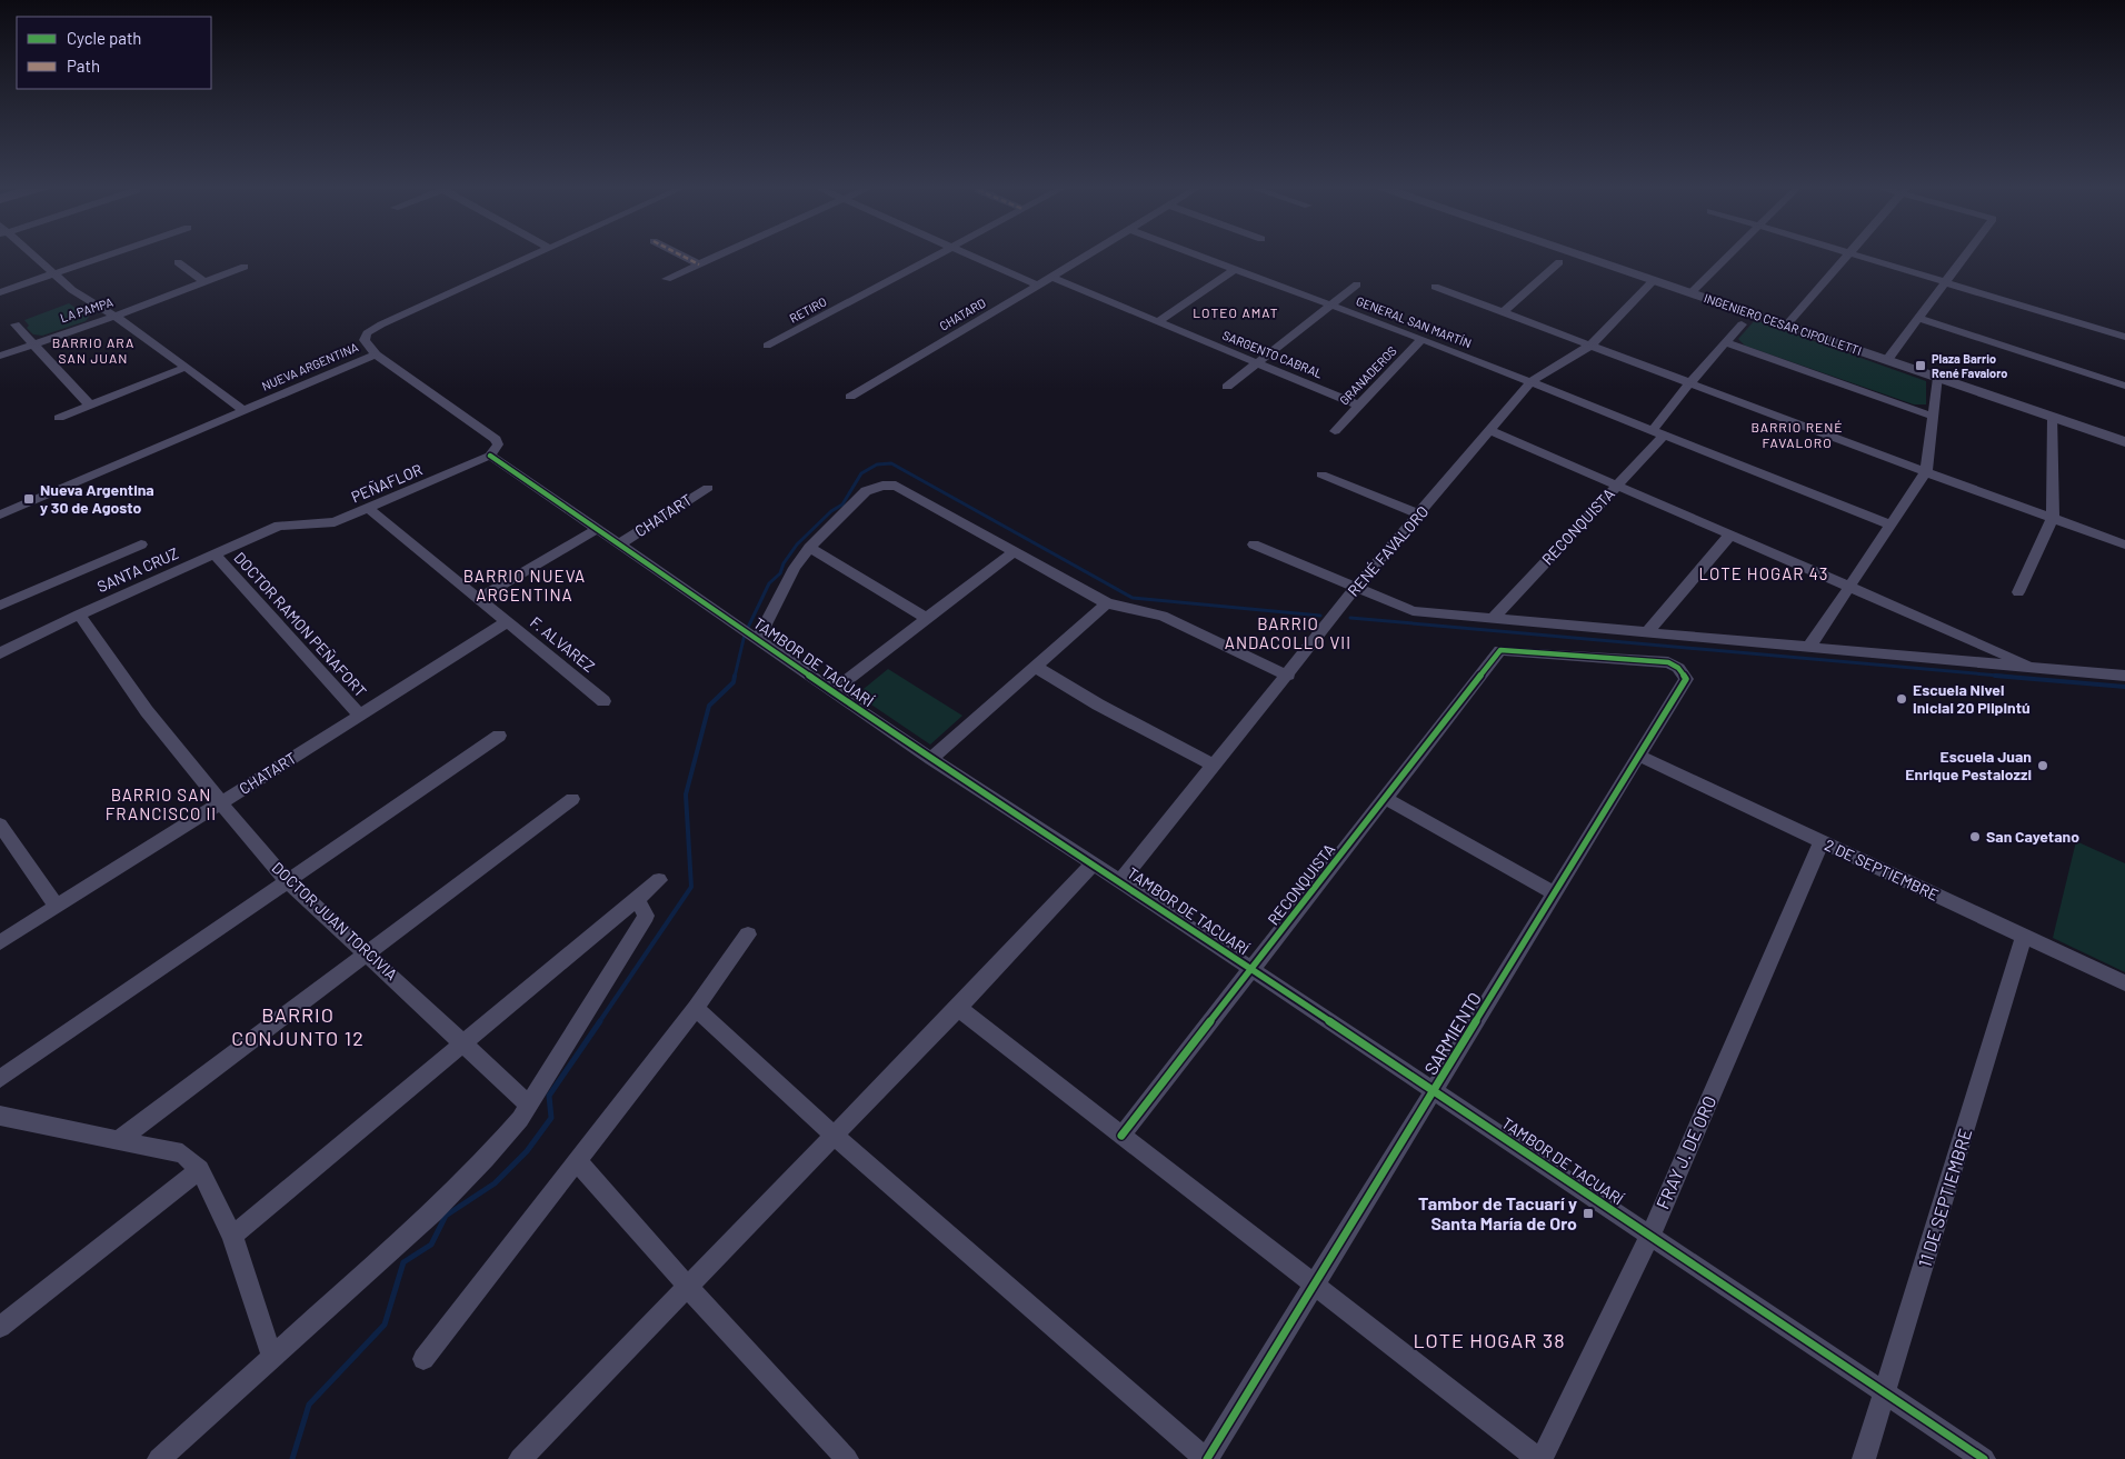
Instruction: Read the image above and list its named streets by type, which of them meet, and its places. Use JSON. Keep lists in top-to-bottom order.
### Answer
{
  "streets": {
    "street": [
      "LA PAMPA",
      "RETIRO",
      "CHATARD",
      "GENERAL SAN MARTÍN",
      "INGENIERO CESAR CIPOLLETTI",
      "SARGENTO CABRAL",
      "NUEVA ARGENTINA",
      "GRANADEROS",
      "PEÑAFLOR",
      "CHATART",
      "RECONQUISTA",
      "RENÉ FAVALORO",
      "SANTA CRUZ",
      "DOCTOR RAMON PEÑAFORT",
      "F. ALVAREZ",
      "TAMBOR DE TACUARÍ",
      "2 DE SEPTIEMBRE",
      "DOCTOR JUAN TORCIVIA",
      "SARMIENTO",
      "FRAY J. DE ORO",
      "11 DE SEPTIEMBRE"
    ]
  },
  "crossings": [
    ["CHATARD", "SARGENTO CABRAL"],
    ["GENERAL SAN MARTÍN", "GRANADEROS"],
    ["GENERAL SAN MARTÍN", "RENÉ FAVALORO"],
    ["INGENIERO CESAR CIPOLLETTI", "RENÉ FAVALORO"],
    ["SARGENTO CABRAL", "GRANADEROS"],
    ["PEÑAFLOR", "SANTA CRUZ"],
    ["PEÑAFLOR", "F. ALVAREZ"],
    ["PEÑAFLOR", "TAMBOR DE TACUARÍ"],
    ["CHATART", "DOCTOR RAMON PEÑAFORT"],
    ["CHATART", "F. ALVAREZ"],
    ["CHATART", "TAMBOR DE TACUARÍ"],
    ["CHATART", "DOCTOR JUAN TORCIVIA"],
    ["RECONQUISTA", "TAMBOR DE TACUARÍ"],
    ["RECONQUISTA", "SARMIENTO"],
    ["RENÉ FAVALORO", "TAMBOR DE TACUARÍ"],
    ["SANTA CRUZ", "DOCTOR RAMON PEÑAFORT"],
    ["SANTA CRUZ", "DOCTOR JUAN TORCIVIA"],
    ["TAMBOR DE TACUARÍ", "SARMIENTO"],
    ["TAMBOR DE TACUARÍ", "FRAY J. DE ORO"],
    ["TAMBOR DE TACUARÍ", "11 DE SEPTIEMBRE"],
    ["2 DE SEPTIEMBRE", "SARMIENTO"],
    ["2 DE SEPTIEMBRE", "FRAY J. DE ORO"],
    ["2 DE SEPTIEMBRE", "11 DE SEPTIEMBRE"]
  ],
  "districts": [
    "LOTEO AMAT",
    "BARRIO ARA SAN JUAN",
    "BARRIO RENÉ FAVALORO",
    "LOTE HOGAR 43",
    "BARRIO NUEVA ARGENTINA",
    "BARRIO ANDACOLLO VII",
    "BARRIO SAN FRANCISCO II",
    "BARRIO CONJUNTO 12",
    "LOTE HOGAR 38"
  ],
  "places": {
    "transit": ["Plaza Barrio René Favaloro", "Nueva Argentina y 30 de Agosto", "Tambor de Tacuarí y Santa María de Oro"],
    "other": ["Escuela Nivel Inicial 20 Pilpintú", "Escuela Juan Enrique Pestalozzi", "San Cayetano"]
  },
  "legend": ["Cycle path", "Path"]
}
